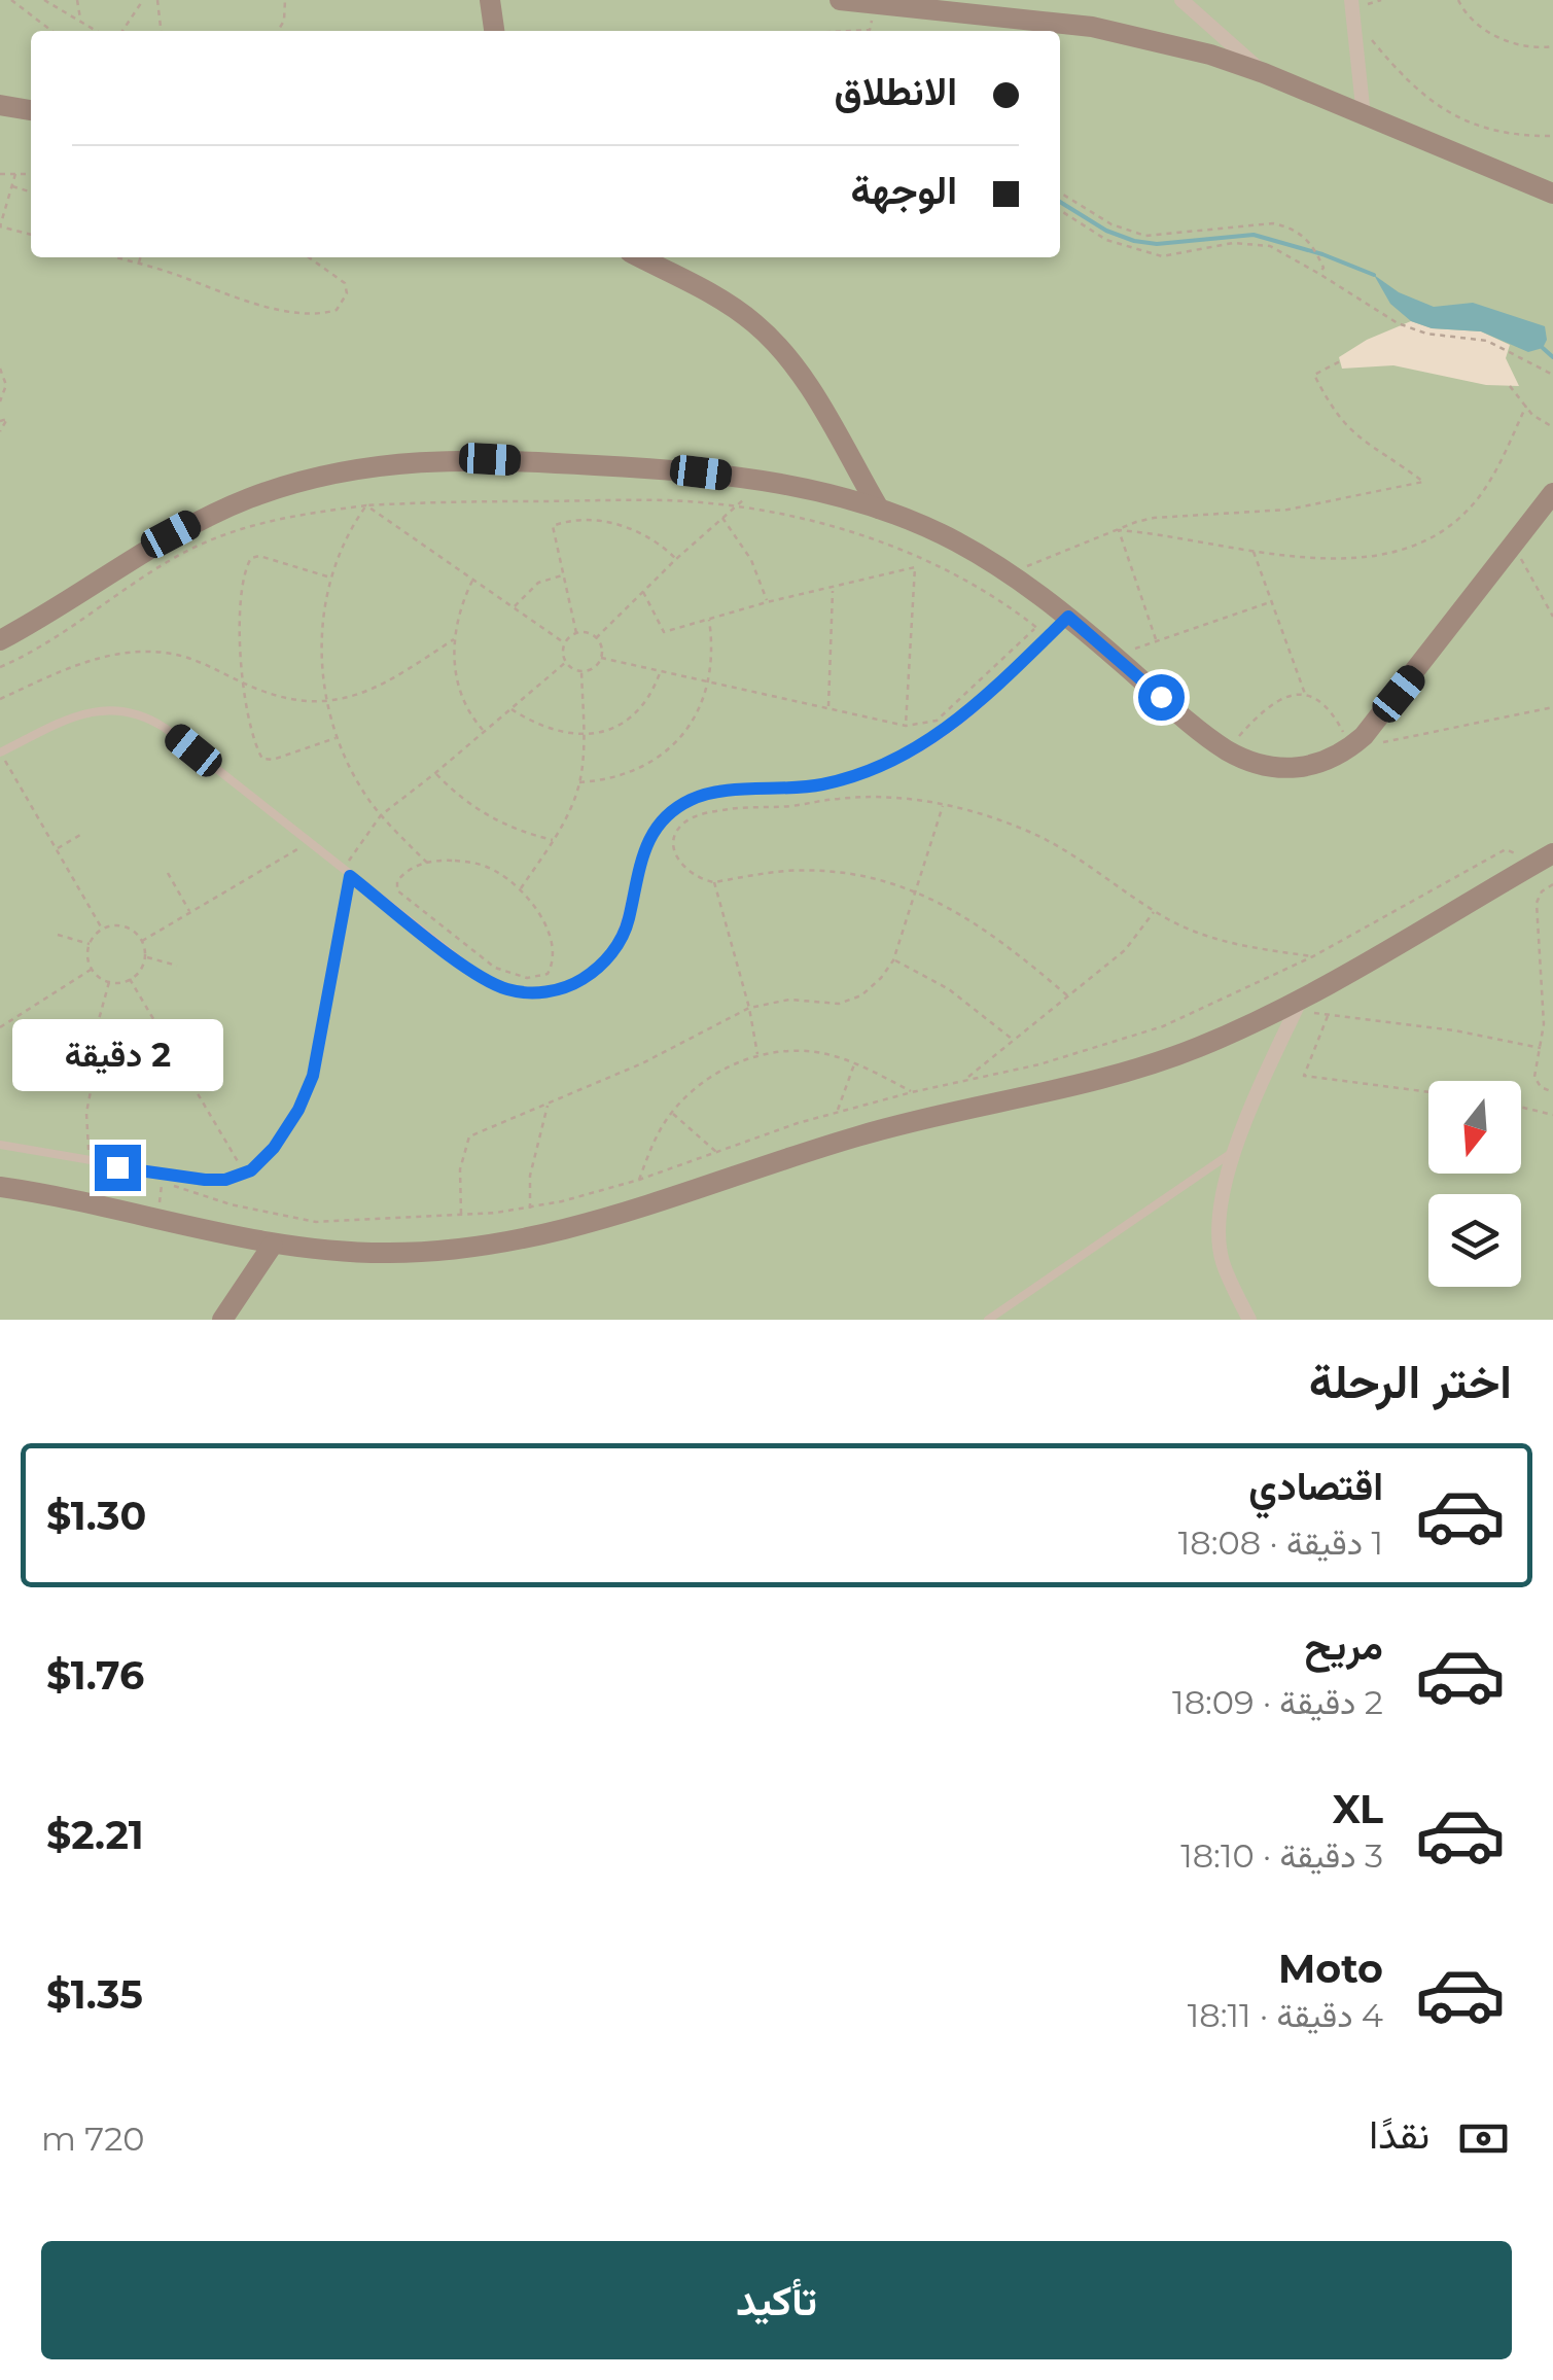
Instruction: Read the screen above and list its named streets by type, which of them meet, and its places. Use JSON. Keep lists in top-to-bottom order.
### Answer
{
  "north": "bottom",
  "page": {
    "banner": ["الانطلاق", "الوجهة"],
    "bubble": "2 دقيقة",
    "heading": "اختر الرحلة",
    "list": [
      {
        "name": "اقتصادي",
        "note": "1 دقيقة · 18:08",
        "value": "$1.30"
      },
      {
        "name": "مريح",
        "note": "2 دقيقة · 18:09",
        "value": "$1.76"
      },
      {
        "name": "XL",
        "note": "3 دقيقة · 18:10",
        "value": "$2.21"
      },
      {
        "name": "Moto",
        "note": "4 دقيقة · 18:11",
        "value": "$1.35"
      }
    ],
    "pay": ["نقدًا", "720 m"],
    "buttons": "تأكيد"
  }
}
